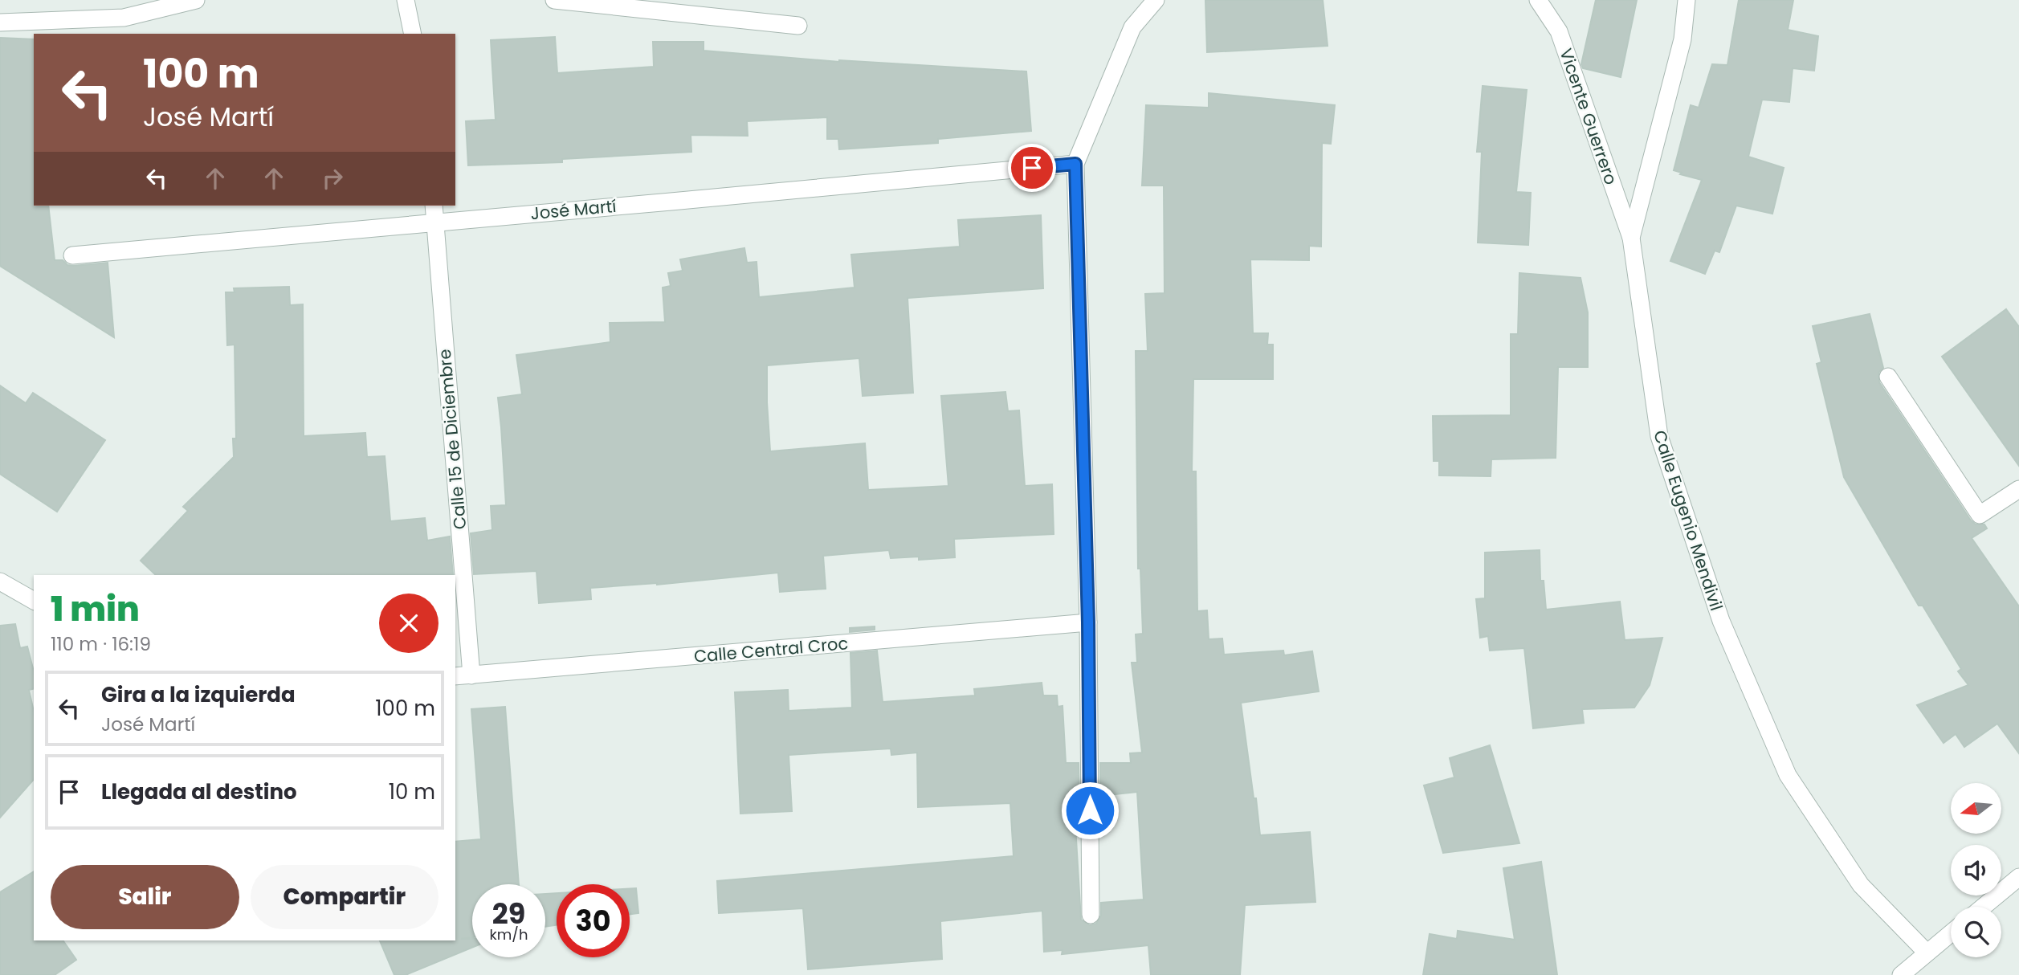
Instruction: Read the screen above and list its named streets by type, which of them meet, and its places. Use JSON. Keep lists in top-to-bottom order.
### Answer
{
  "streets": {
    "street": [
      "Vicente Guerrero",
      "José Martí",
      "Calle 15 de Diciembre",
      "Calle Eugenio Mendivil",
      "Calle Central Croc"
    ]
  },
  "crossings": [
    ["Vicente Guerrero", "Calle Eugenio Mendivil"],
    ["José Martí", "Calle 15 de Diciembre"],
    ["Calle 15 de Diciembre", "Calle Central Croc"]
  ],
  "north": "left",
  "page": {
    "turn": ["100 m", "José Martí"],
    "heading": ["1 min", "110 m · 16:19"],
    "list": [
      {
        "name": "Gira a la izquierda",
        "note": "José Martí",
        "value": "100 m"
      },
      {
        "name": "Llegada al destino",
        "value": "10 m"
      }
    ],
    "buttons": ["Salir", "Compartir"],
    "speed": "29 km/h",
    "limit": "30"
  }
}
